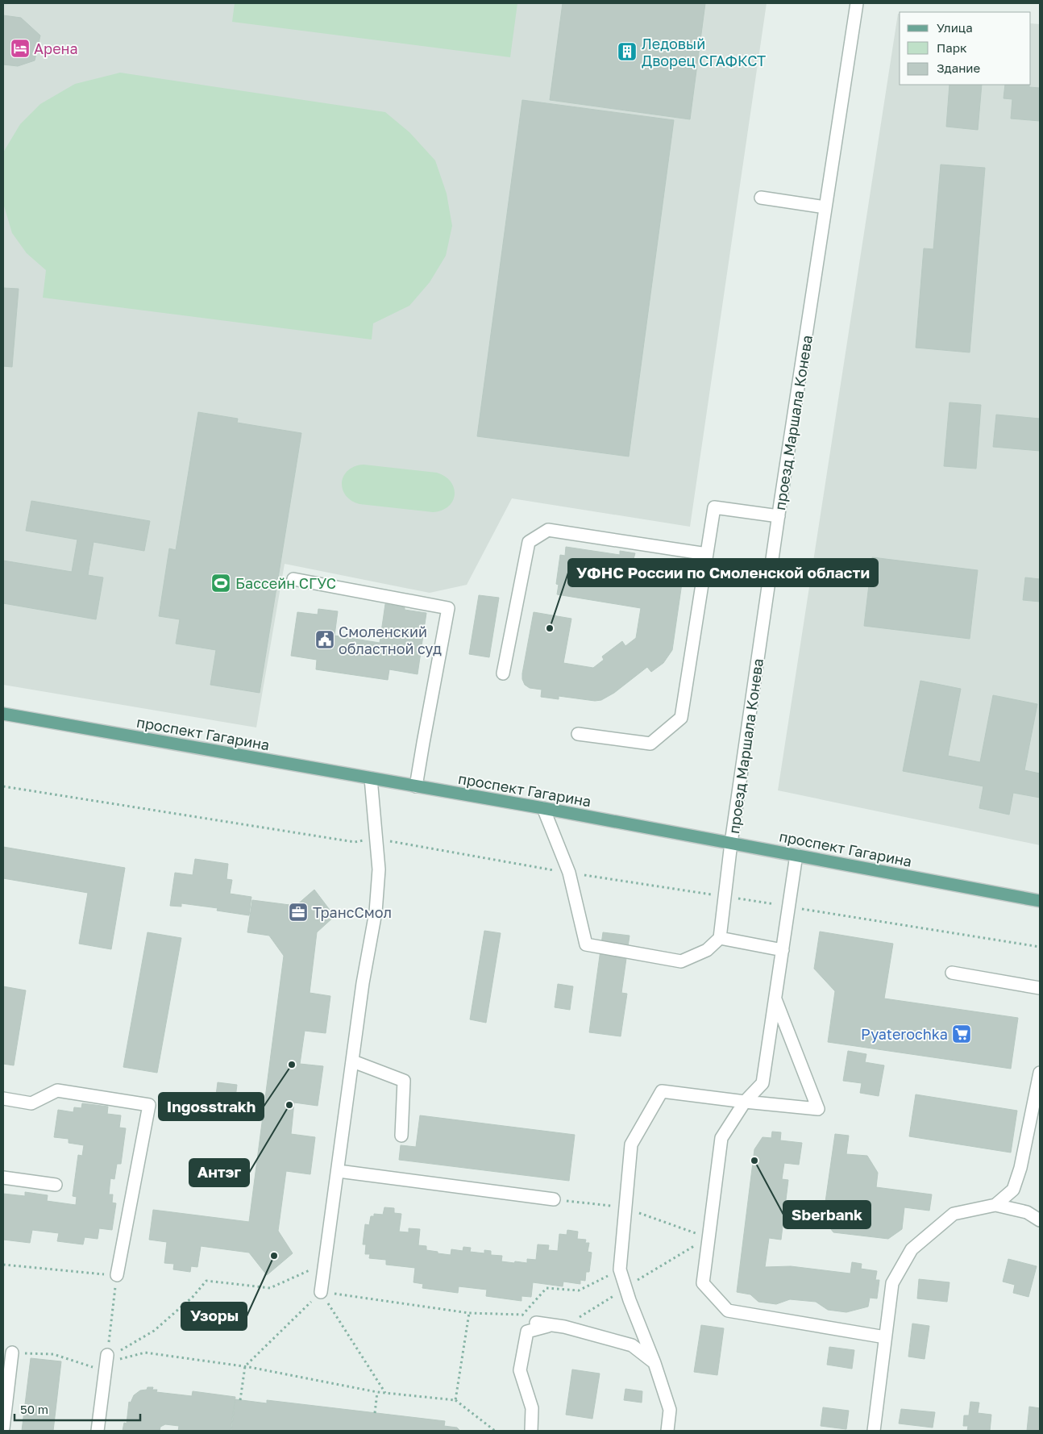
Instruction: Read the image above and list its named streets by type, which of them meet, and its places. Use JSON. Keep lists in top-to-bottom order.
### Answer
{
  "streets": {
    "main road": ["проспект Гагарина"],
    "street": ["проезд Маршала Конева"]
  },
  "crossings": [
    ["проезд Маршала Конева", "проспект Гагарина"]
  ],
  "places": {
    "hotel": ["Арена"],
    "building": ["Ледовый Дворец СГАФКСТ"],
    "sports": ["Бассейн СГУС"],
    "other": [
      "УФНС России по Смоленской области",
      "Ingosstrakh",
      "Антэг",
      "Sberbank",
      "Узоры"
    ],
    "public building": ["Смоленский областной суд"],
    "office": ["ТрансСмол"],
    "supermarket": ["Pyaterochka"]
  },
  "legend": ["Улица", "Парк", "Здание"],
  "scale_bar": "50 m"
}
